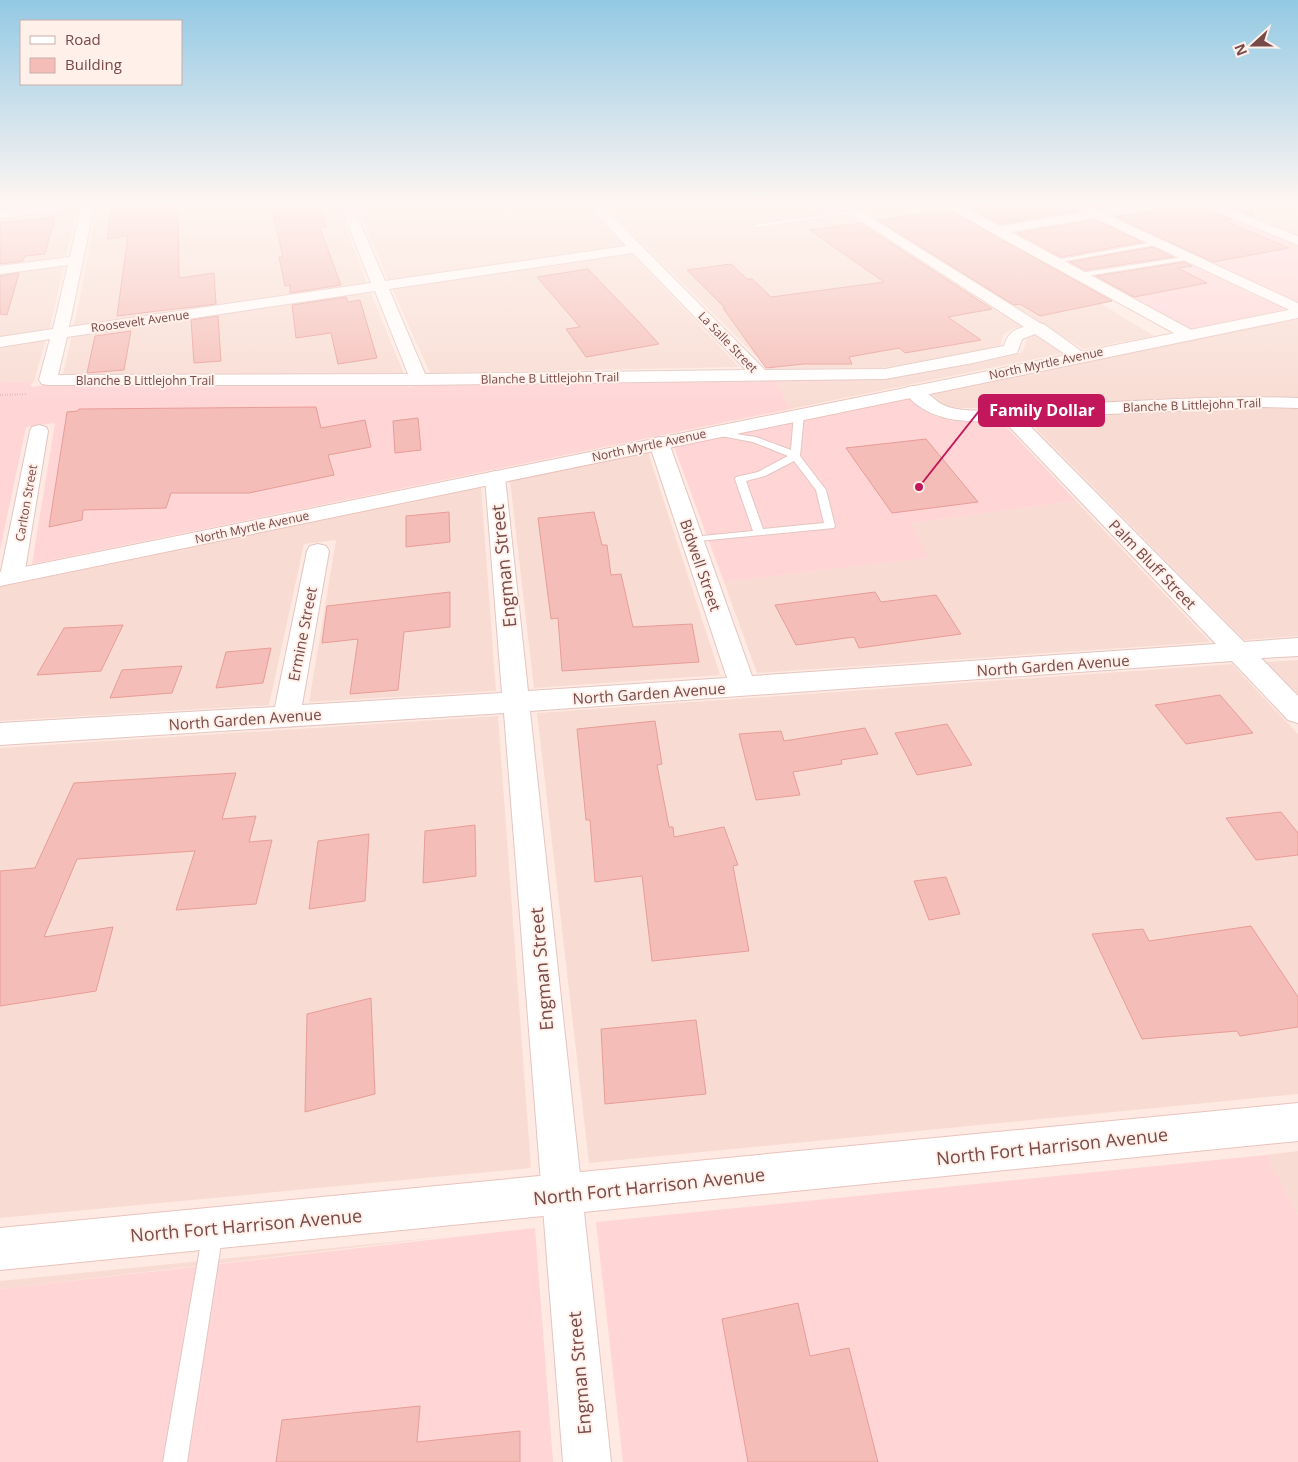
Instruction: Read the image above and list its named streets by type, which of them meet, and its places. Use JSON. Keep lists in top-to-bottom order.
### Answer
{
  "streets": {
    "street": [
      "Roosevelt Avenue",
      "La Salle Street",
      "North Myrtle Avenue",
      "Blanche B Littlejohn Trail",
      "Carlton Street",
      "Palm Bluff Street",
      "Bidwell Street",
      "Engman Street",
      "Ermine Street",
      "North Garden Avenue",
      "North Fort Harrison Avenue"
    ]
  },
  "crossings": [
    ["Roosevelt Avenue", "Blanche B Littlejohn Trail"],
    ["La Salle Street", "Blanche B Littlejohn Trail"],
    ["North Myrtle Avenue", "Blanche B Littlejohn Trail"],
    ["North Myrtle Avenue", "Carlton Street"],
    ["North Myrtle Avenue", "Bidwell Street"],
    ["North Myrtle Avenue", "Engman Street"],
    ["Blanche B Littlejohn Trail", "Palm Bluff Street"],
    ["Palm Bluff Street", "North Garden Avenue"],
    ["Bidwell Street", "North Garden Avenue"],
    ["Engman Street", "North Garden Avenue"],
    ["Engman Street", "North Fort Harrison Avenue"],
    ["Ermine Street", "North Garden Avenue"]
  ],
  "places": ["Family Dollar"],
  "legend": ["Road", "Building"],
  "north": "left"
}
